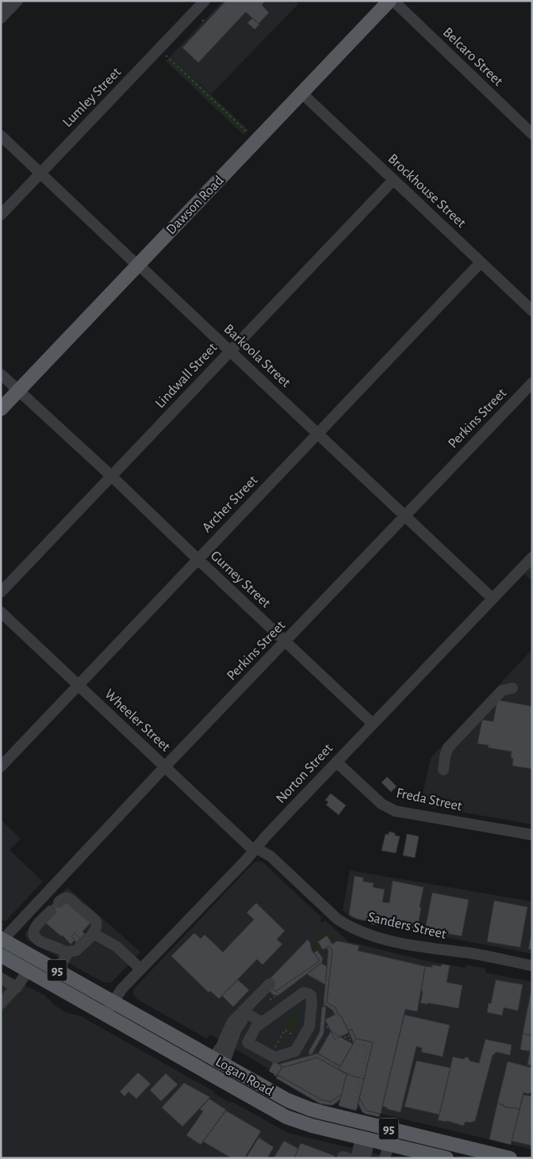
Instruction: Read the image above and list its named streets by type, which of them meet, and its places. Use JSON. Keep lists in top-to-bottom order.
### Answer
{
  "streets": {
    "main road": ["Dawson Road", "95", "Logan Road"],
    "street": [
      "Belcaro Street",
      "Lumley Street",
      "Brockhouse Street",
      "Barkoola Street",
      "Lindwall Street",
      "Perkins Street",
      "Archer Street",
      "Gurney Street",
      "Wheeler Street",
      "Norton Street",
      "Freda Street",
      "Sanders Street"
    ]
  },
  "crossings": [
    ["Lumley Street", "Barkoola Street"],
    ["Brockhouse Street", "Dawson Road"],
    ["Brockhouse Street", "Lindwall Street"],
    ["Brockhouse Street", "Archer Street"],
    ["Dawson Road", "Barkoola Street"],
    ["Dawson Road", "Gurney Street"],
    ["Barkoola Street", "Lindwall Street"],
    ["Barkoola Street", "Perkins Street"],
    ["Barkoola Street", "Archer Street"],
    ["Barkoola Street", "Norton Street"],
    ["Lindwall Street", "Gurney Street"],
    ["Perkins Street", "Gurney Street"],
    ["Perkins Street", "Wheeler Street"],
    ["Perkins Street", "Logan Road"],
    ["Archer Street", "Gurney Street"],
    ["Archer Street", "Wheeler Street"],
    ["Gurney Street", "Norton Street"],
    ["Wheeler Street", "Norton Street"],
    ["Wheeler Street", "Sanders Street"],
    ["Norton Street", "Freda Street"],
    ["Norton Street", "Sanders Street"],
    ["Norton Street", "Logan Road"]
  ]
}
